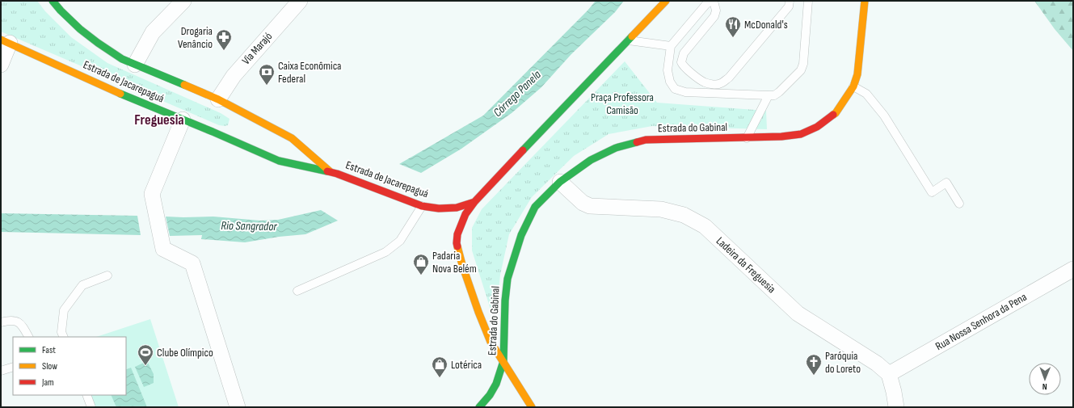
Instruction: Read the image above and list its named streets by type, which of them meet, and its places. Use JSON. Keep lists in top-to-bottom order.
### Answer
{
  "streets": {
    "main road": ["Estrada de Jacarepaguá", "Estrada do Gabinal"],
    "street": ["Via Marajó", "Ladeira da Freguesia", "Rua Nossa Senhora da Pena"]
  },
  "crossings": [
    ["Via Marajó", "Estrada de Jacarepaguá"],
    ["Estrada de Jacarepaguá", "Estrada do Gabinal"],
    ["Estrada do Gabinal", "Ladeira da Freguesia"],
    ["Ladeira da Freguesia", "Rua Nossa Senhora da Pena"]
  ],
  "districts": ["Freguesia"],
  "water": ["Córrego Panela", "Rio Sangrador"],
  "parks": ["Praça Professora Camisão"],
  "places": {
    "restaurant": ["McDonald's"],
    "pharmacy": ["Drogaria Venâncio"],
    "bank": ["Caixa Econômica Federal"],
    "shop": ["Padaria Nova Belém", "Lotérica"],
    "sports": ["Clube Olímpico"],
    "church": ["Paróquia do Loreto"]
  },
  "legend": ["Fast", "Slow", "Jam"],
  "north": "bottom"
}
